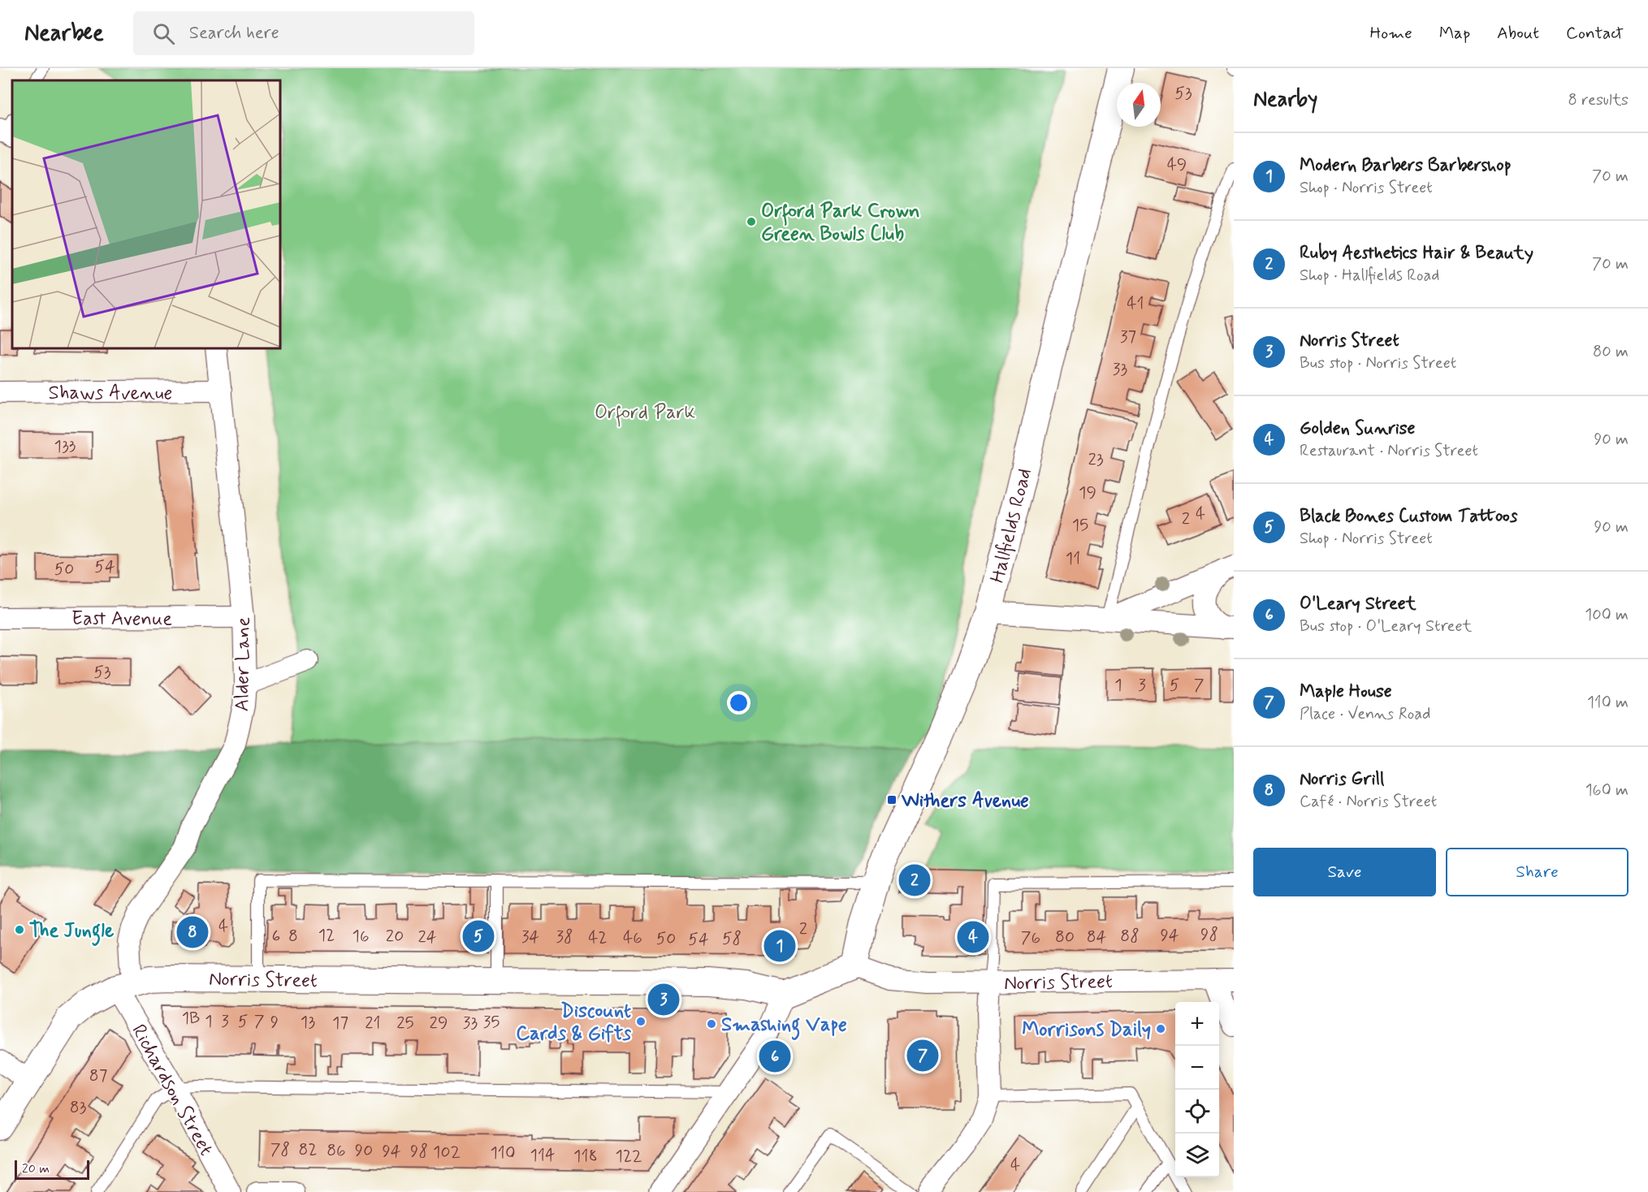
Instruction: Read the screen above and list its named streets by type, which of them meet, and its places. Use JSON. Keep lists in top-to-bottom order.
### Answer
{
  "streets": {
    "street": [
      "Shaws Avenue",
      "Hallfields Road",
      "East Avenue",
      "Alder Lane",
      "Norris Street",
      "Richardson Street"
    ]
  },
  "crossings": [
    ["Shaws Avenue", "Alder Lane"],
    ["Hallfields Road", "Norris Street"],
    ["East Avenue", "Alder Lane"],
    ["Alder Lane", "Norris Street"],
    ["Alder Lane", "Richardson Street"],
    ["Norris Street", "Richardson Street"]
  ],
  "parks": ["Orford Park"],
  "places": {
    "other": [
      "Orford Park Crown Green Bowls Club",
      "The Jungle",
      "Discount Cards & Gifts",
      "Smashing Vape",
      "Morrisons Daily"
    ],
    "transit": ["Withers Avenue"]
  },
  "house_numbers": [
    "53",
    "49",
    "41",
    "37",
    "33",
    "133",
    "23",
    "19",
    "4",
    "2",
    "15",
    "11",
    "54",
    "50",
    "53",
    "1",
    "3",
    "5",
    "7",
    "4",
    "2",
    "98",
    "12",
    "94",
    "6",
    "8",
    "16",
    "20",
    "88",
    "24",
    "34",
    "38",
    "80",
    "84",
    "42",
    "46",
    "76",
    "50",
    "58",
    "54",
    "1B",
    "1",
    "3",
    "5",
    "7",
    "9",
    "13",
    "35",
    "17",
    "21",
    "25",
    "29",
    "33",
    "87",
    "83",
    "78",
    "82",
    "86",
    "90",
    "94",
    "98",
    "102",
    "110",
    "114",
    "118",
    "122",
    "4"
  ],
  "scale_bar": "20 m",
  "north": "top",
  "page": {
    "header": "Nearbee",
    "search": "Search here",
    "nav": [
      "Home",
      "Map",
      "About",
      "Contact"
    ],
    "heading": ["Nearby", "8 results"],
    "list": [
      {
        "mark": "1",
        "name": "Modern Barbers Barbershop",
        "note": "Shop · Norris Street",
        "value": "70 m"
      },
      {
        "mark": "2",
        "name": "Ruby Aesthetics Hair & Beauty",
        "note": "Shop · Hallfields Road",
        "value": "70 m"
      },
      {
        "mark": "3",
        "name": "Norris Street",
        "note": "Bus stop · Norris Street",
        "value": "80 m"
      },
      {
        "mark": "4",
        "name": "Golden Sunrise",
        "note": "Restaurant · Norris Street",
        "value": "90 m"
      },
      {
        "mark": "5",
        "name": "Black Bones Custom Tattoos",
        "note": "Shop · Norris Street",
        "value": "90 m"
      },
      {
        "mark": "6",
        "name": "O'Leary Street",
        "note": "Bus stop · O'Leary Street",
        "value": "100 m"
      },
      {
        "mark": "7",
        "name": "Maple House",
        "note": "Place · Venns Road",
        "value": "110 m"
      },
      {
        "mark": "8",
        "name": "Norris Grill",
        "note": "Café · Norris Street",
        "value": "160 m"
      }
    ],
    "buttons": ["Save", "Share"],
    "pins": [
      "2",
      "8",
      "5",
      "4",
      "1",
      "3",
      "7",
      "6"
    ],
    "map_buttons": ["+", "−"],
    "scale": "20 m"
  }
}
